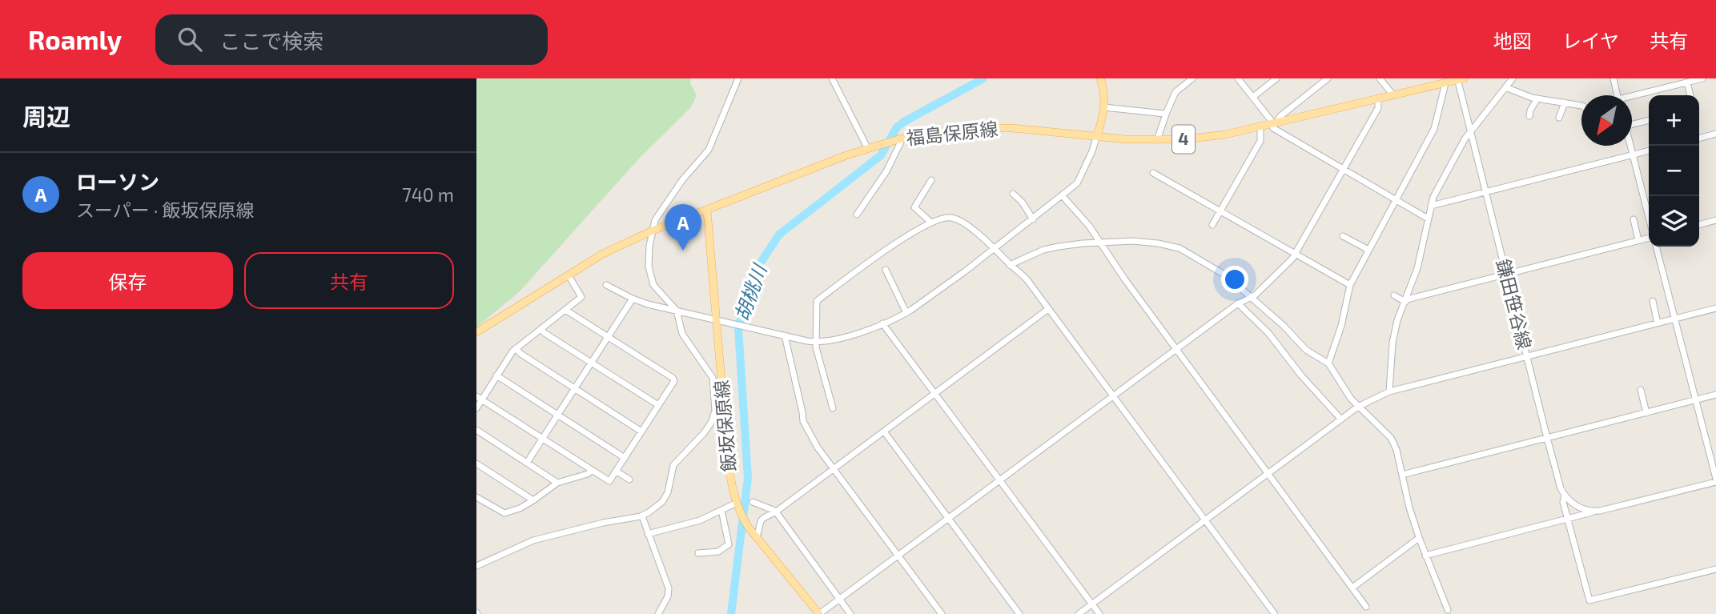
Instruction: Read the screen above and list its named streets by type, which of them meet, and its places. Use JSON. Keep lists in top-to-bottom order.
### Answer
{
  "streets": {
    "main road": ["福島保原線", "4", "飯坂保原線"],
    "street": ["鎌田笹谷線"]
  },
  "crossings": [
    ["福島保原線", "鎌田笹谷線"],
    ["福島保原線", "飯坂保原線"]
  ],
  "water": ["胡桃川"],
  "north": "bottom left",
  "page": {
    "header": "Roamly",
    "search": "ここで検索",
    "nav": ["地図", "レイヤ", "共有"],
    "heading": "周辺",
    "map_buttons": ["+", "−"],
    "list": [
      {
        "mark": "A",
        "name": "ローソン",
        "note": "スーパー · 飯坂保原線",
        "value": "740 m"
      }
    ],
    "pins": "A",
    "buttons": ["保存", "共有"]
  }
}
